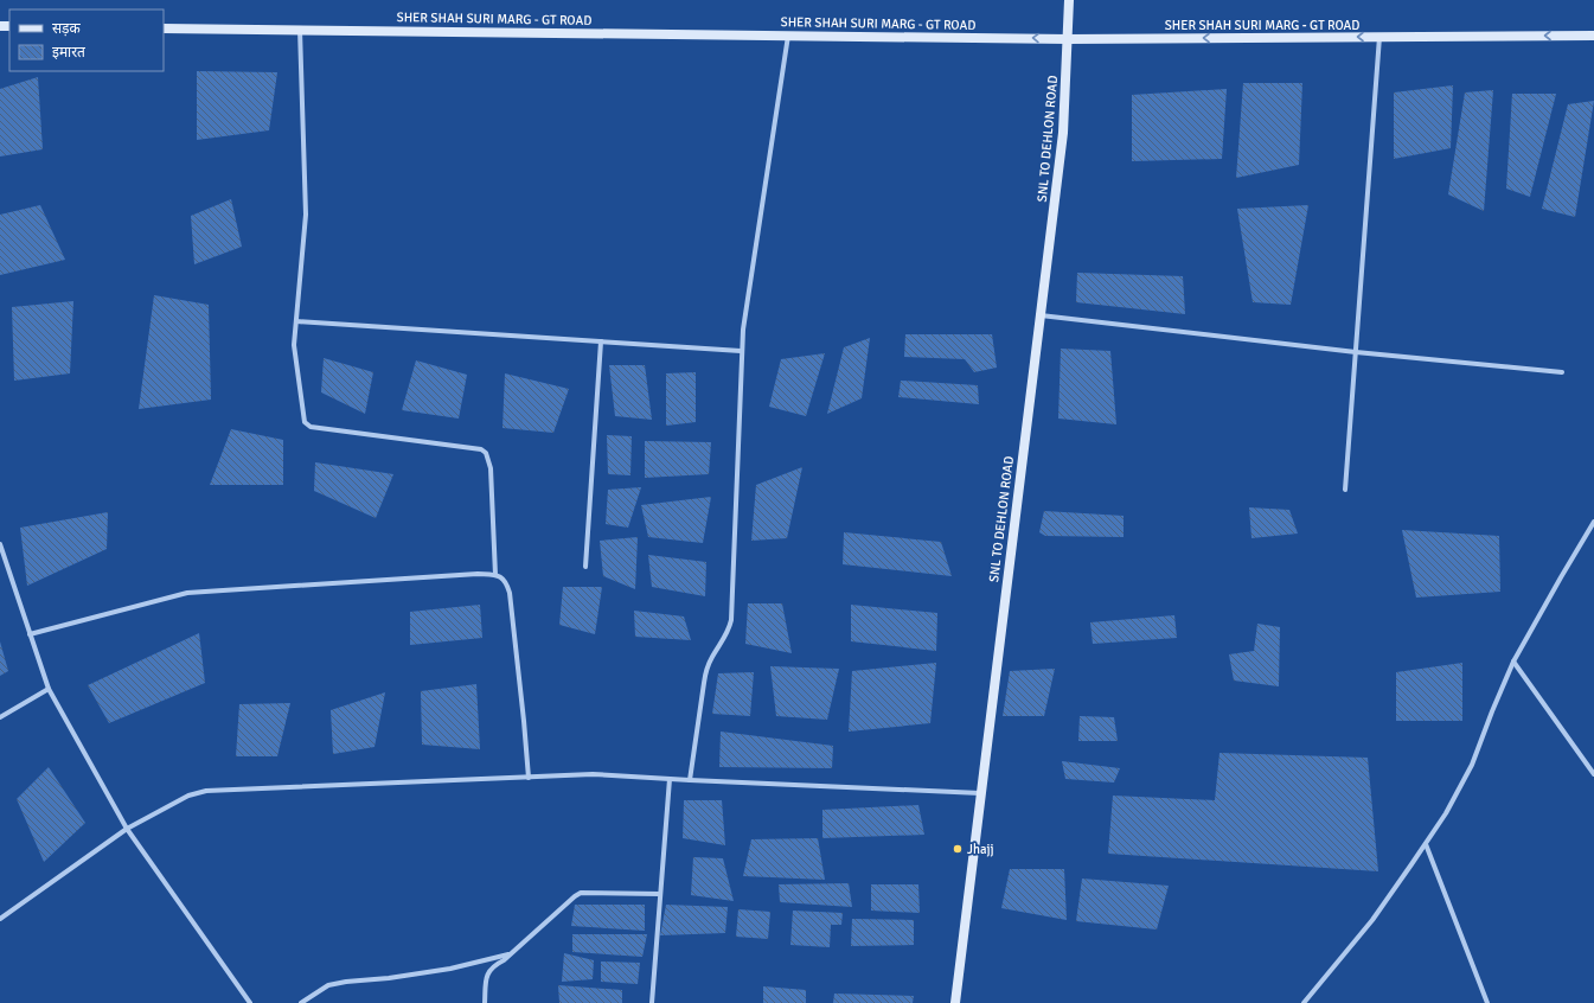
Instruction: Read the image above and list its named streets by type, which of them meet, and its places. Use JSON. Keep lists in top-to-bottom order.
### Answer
{
  "streets": {
    "street": ["SHER SHAH SURI MARG - GT ROAD", "SNL TO DEHLON ROAD"]
  },
  "crossings": [
    ["SHER SHAH SURI MARG - GT ROAD", "SNL TO DEHLON ROAD"]
  ],
  "one_way": ["SHER SHAH SURI MARG - GT ROAD"],
  "places": ["Jhajj"],
  "legend": ["सड़क", "इमारत"]
}
